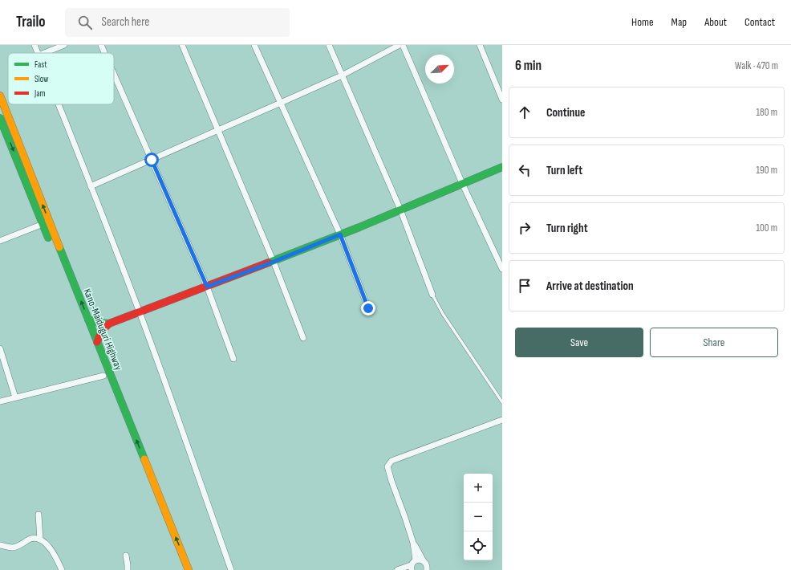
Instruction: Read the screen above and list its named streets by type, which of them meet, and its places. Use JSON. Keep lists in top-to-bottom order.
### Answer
{
  "streets": {
    "main road": ["Kano-Maiduguri Highway"]
  },
  "legend": ["Fast", "Slow", "Jam"],
  "north": "top right",
  "page": {
    "header": "Trailo",
    "search": "Search here",
    "nav": [
      "Home",
      "Map",
      "About",
      "Contact"
    ],
    "heading": ["6 min", "Walk · 470 m"],
    "list": [
      ["Continue", "180 m"],
      ["Turn left", "190 m"],
      ["Turn right", "100 m"],
      "Arrive at destination"
    ],
    "buttons": ["Save", "Share"],
    "map_buttons": ["+", "−"]
  }
}
